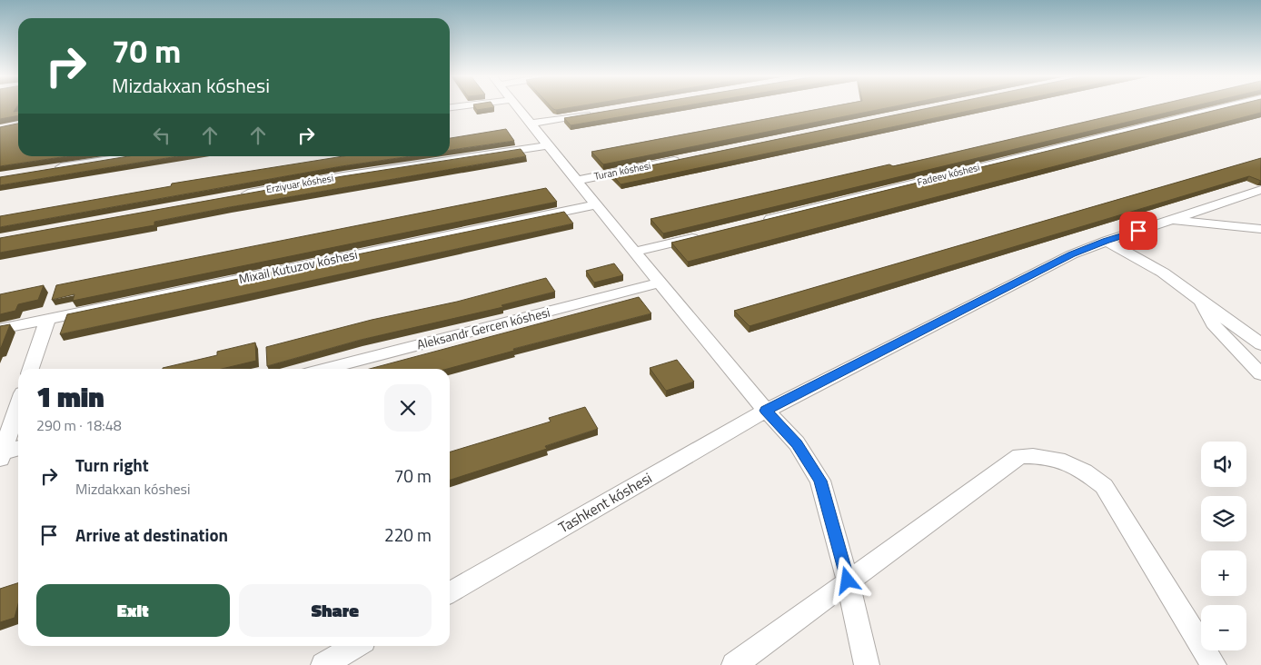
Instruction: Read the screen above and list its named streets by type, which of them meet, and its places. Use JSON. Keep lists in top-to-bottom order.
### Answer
{
  "streets": {
    "street": [
      "Turan kóshesi",
      "Fadeev kóshesi",
      "Erziyuar kóshesi",
      "Mixail Kutuzov kóshesi",
      "Aleksandr Gercen kóshesi",
      "Tashkent kóshesi"
    ]
  },
  "page": {
    "turn": ["70 m", "Mizdakxan kóshesi"],
    "heading": ["1 min", "290 m · 18:48"],
    "map_buttons": ["+", "−"],
    "list": [
      {
        "name": "Turn right",
        "note": "Mizdakxan kóshesi",
        "value": "70 m"
      },
      {
        "name": "Arrive at destination",
        "value": "220 m"
      }
    ],
    "buttons": ["Exit", "Share"]
  }
}
